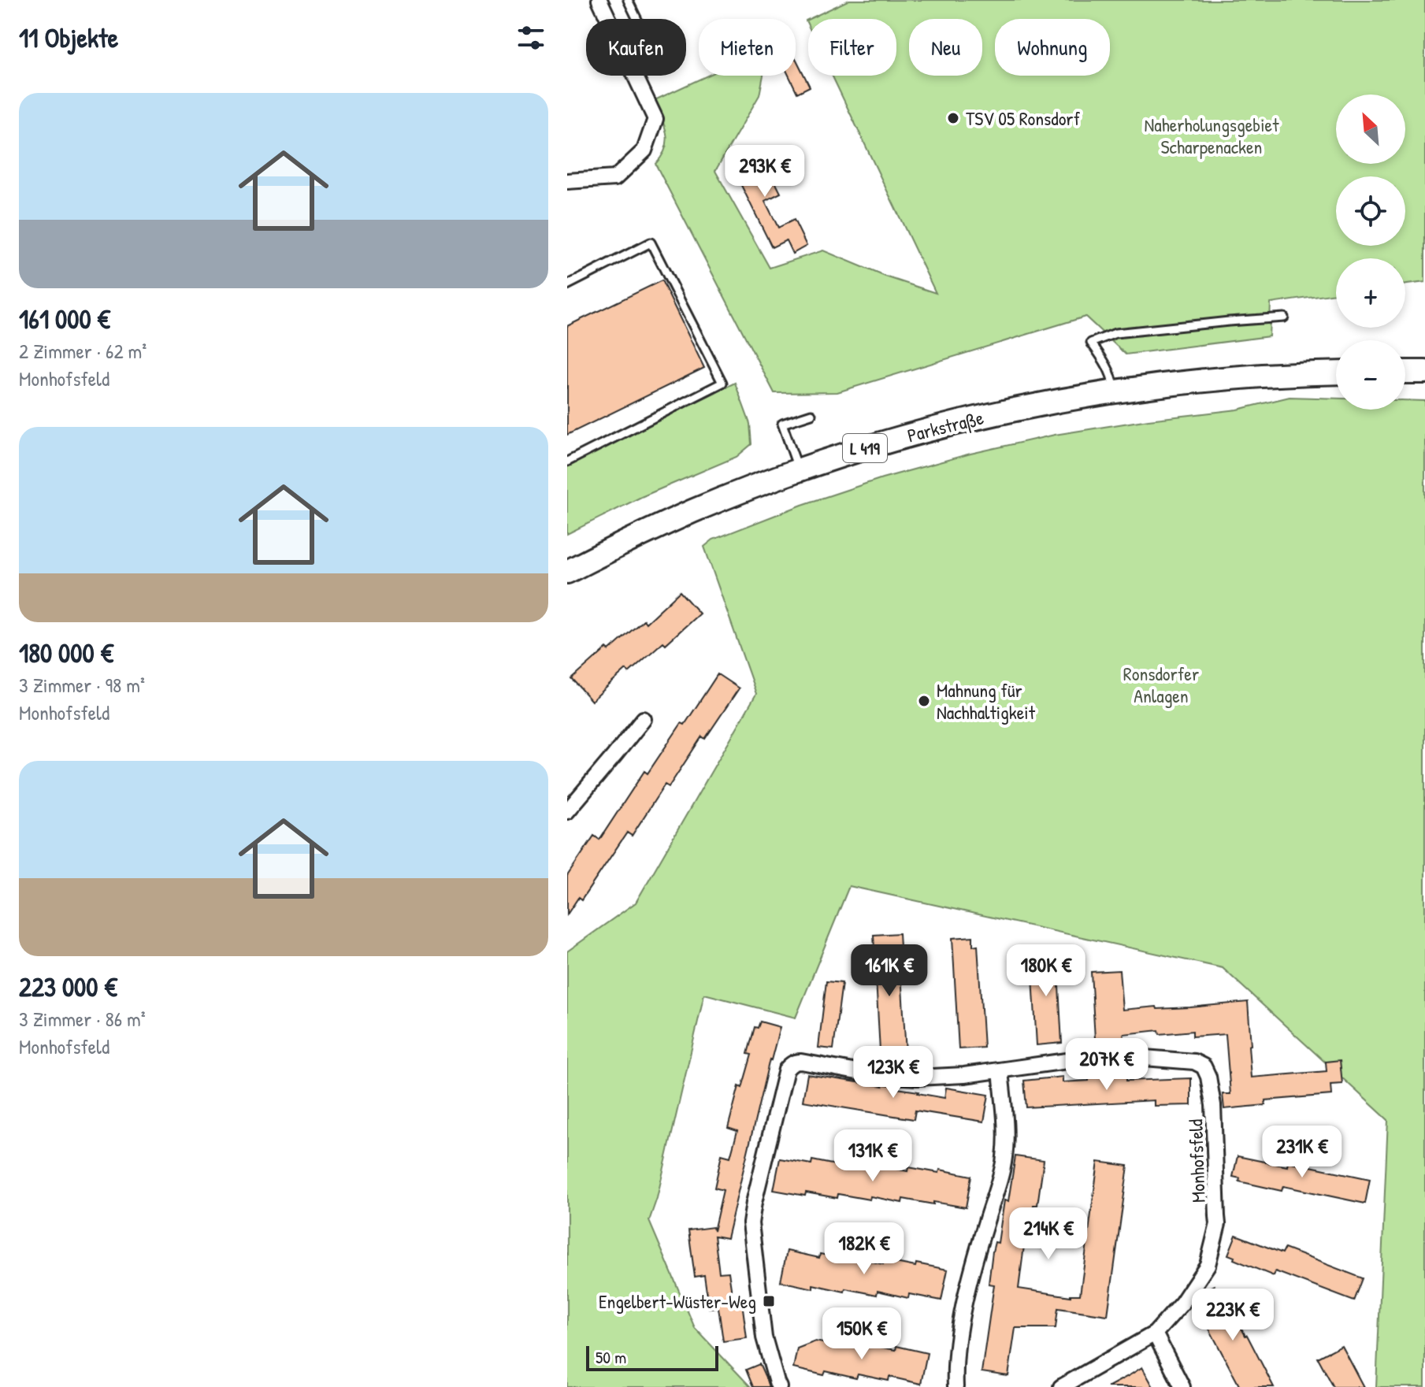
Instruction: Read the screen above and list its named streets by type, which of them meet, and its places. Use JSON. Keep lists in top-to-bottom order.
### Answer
{
  "streets": {
    "main road": ["Parkstraße", "L 419"],
    "street": ["Monhofsfeld"]
  },
  "parks": ["Naherholungsgebiet Scharpenacken", "Ronsdorfer Anlagen"],
  "places": {
    "other": ["TSV 05 Ronsdorf", "Mahnung für Nachhaltigkeit"],
    "transit": ["Engelbert-Wüster-Weg"]
  },
  "scale_bar": "50 m",
  "north": "top left",
  "page": {
    "heading": "11 Objekte",
    "chip": [
      "Kaufen",
      "Mieten",
      "Filter",
      "Neu",
      "Wohnung"
    ],
    "list": [
      {
        "name": "161 000 €",
        "note": "2 Zimmer · 62 m² · Monhofsfeld"
      },
      {
        "name": "180 000 €",
        "note": "3 Zimmer · 98 m² · Monhofsfeld"
      },
      {
        "name": "223 000 €",
        "note": "3 Zimmer · 86 m² · Monhofsfeld"
      }
    ],
    "map_buttons": ["+", "−"],
    "price": [
      "293K €",
      "161K €",
      "180K €",
      "207K €",
      "123K €",
      "231K €",
      "131K €",
      "214K €",
      "182K €",
      "223K €",
      "150K €"
    ],
    "scale": "50 m"
  }
}
